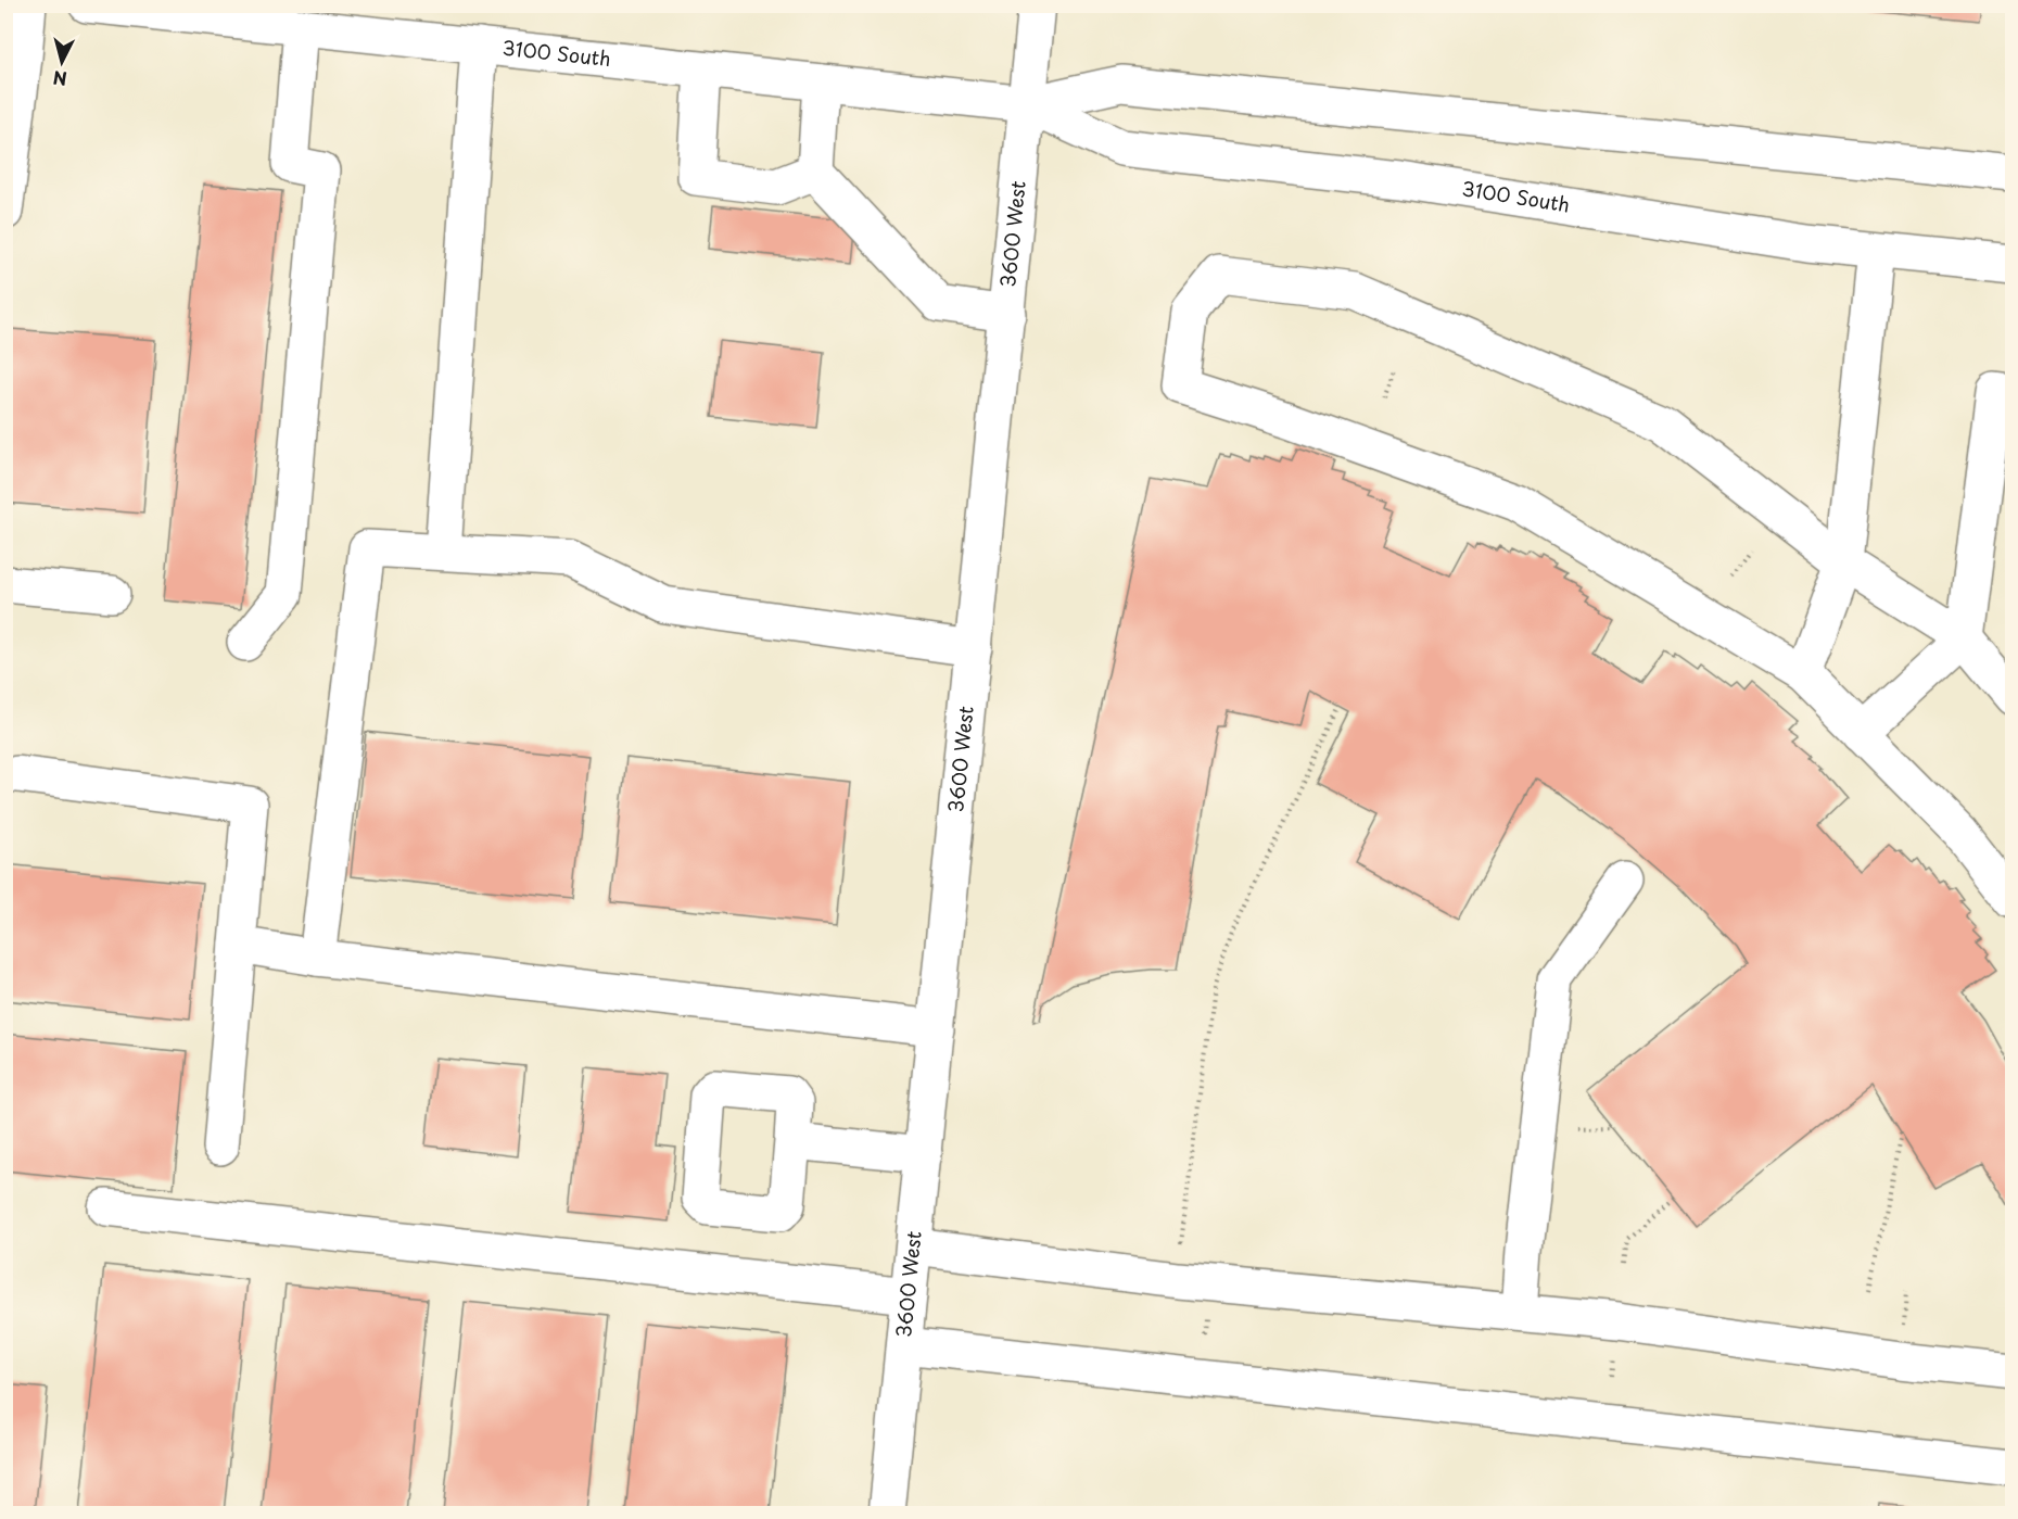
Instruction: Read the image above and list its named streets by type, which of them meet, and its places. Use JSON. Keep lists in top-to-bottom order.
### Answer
{
  "streets": {
    "main road": ["3100 South", "3600 West"]
  },
  "crossings": [
    ["3100 South", "3600 West"]
  ],
  "north": "bottom"
}
